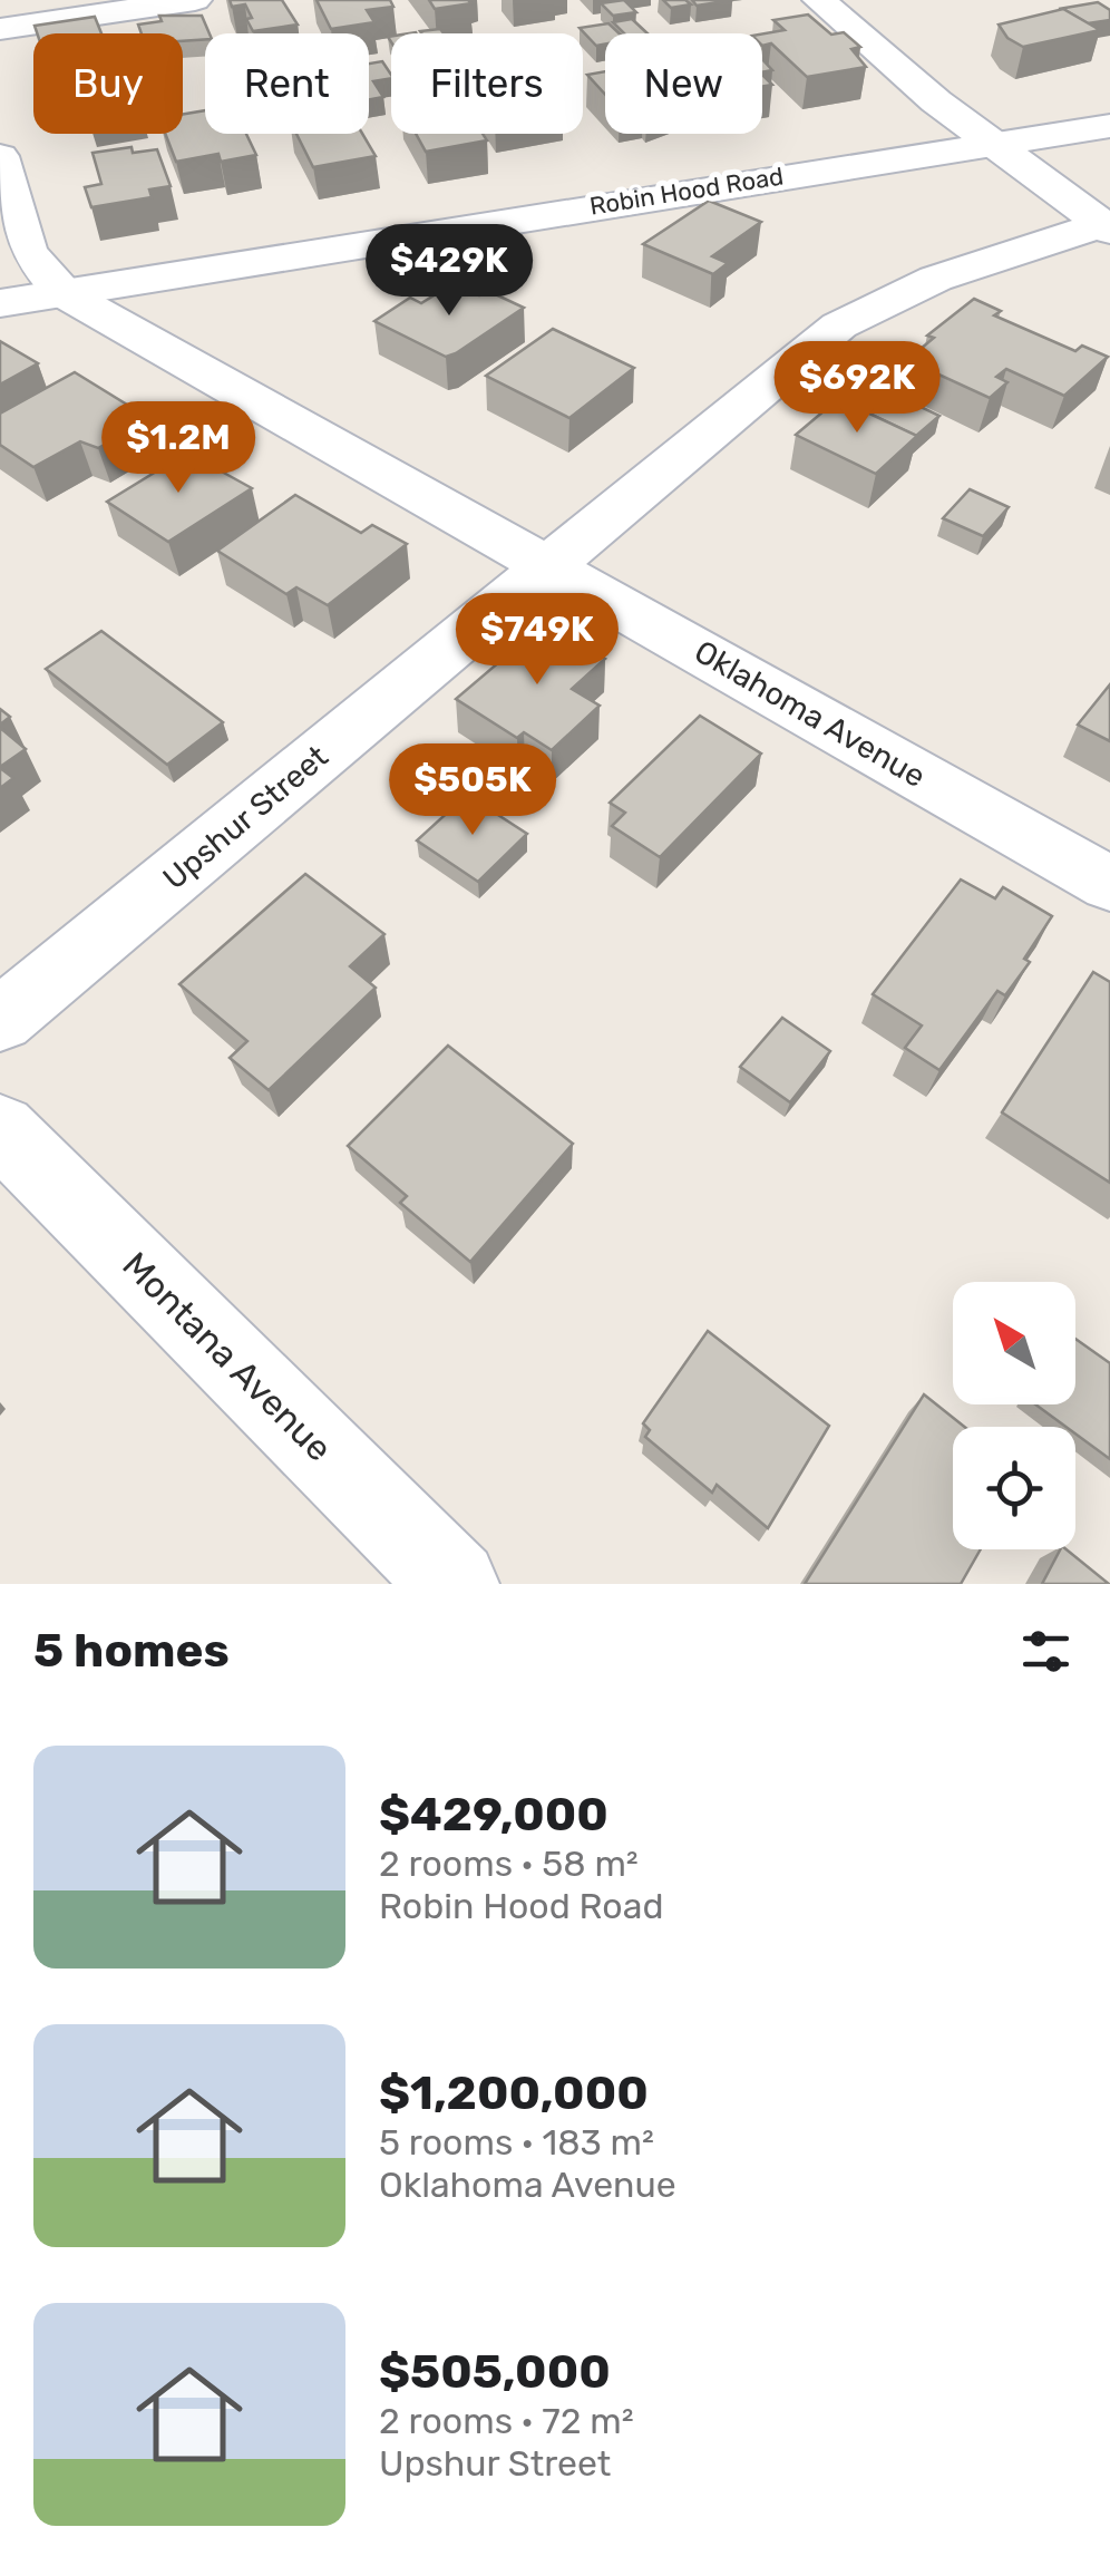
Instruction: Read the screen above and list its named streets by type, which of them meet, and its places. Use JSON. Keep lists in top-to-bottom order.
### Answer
{
  "streets": {
    "street": [
      "Robin Hood Road",
      "Oklahoma Avenue",
      "Upshur Street",
      "Montana Avenue"
    ]
  },
  "crossings": [
    ["Robin Hood Road", "Oklahoma Avenue"],
    ["Oklahoma Avenue", "Upshur Street"]
  ],
  "north": "top left",
  "page": {
    "chip": [
      "Buy",
      "Rent",
      "Filters",
      "New"
    ],
    "price": [
      "$429K",
      "$692K",
      "$1.2M",
      "$749K",
      "$505K"
    ],
    "heading": "5 homes",
    "list": [
      {
        "name": "$429,000",
        "note": "2 rooms · 58 m² · Robin Hood Road"
      },
      {
        "name": "$1,200,000",
        "note": "5 rooms · 183 m² · Oklahoma Avenue"
      },
      {
        "name": "$505,000",
        "note": "2 rooms · 72 m² · Upshur Street"
      }
    ]
  }
}
